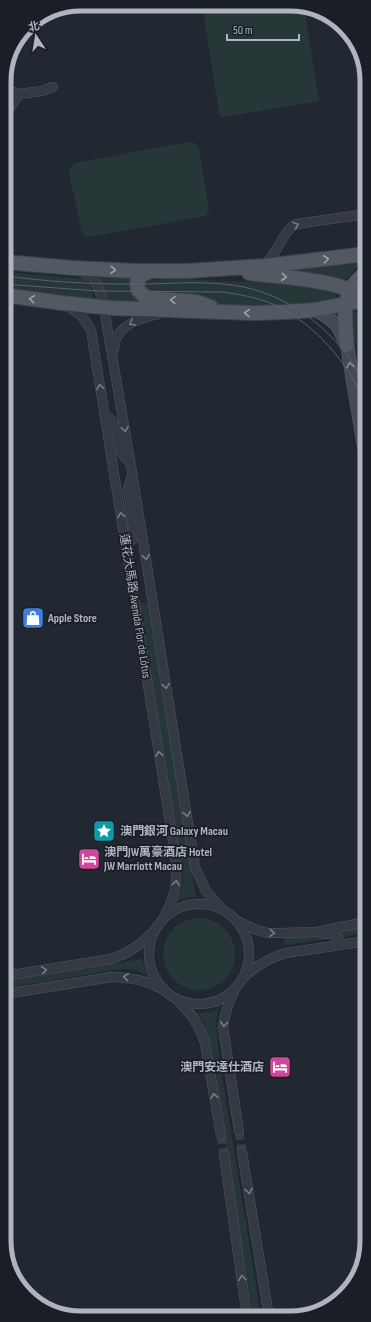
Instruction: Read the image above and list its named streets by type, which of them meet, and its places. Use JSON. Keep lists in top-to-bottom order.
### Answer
{
  "streets": {
    "street": ["蓮花大馬路 Avenida Flor de Lótus"]
  },
  "places": {
    "shop": ["Apple Store"],
    "place": ["澳門銀河 Galaxy Macau"],
    "hotel": ["澳門JW萬豪酒店 Hotel JW Marriott Macau", "澳門安達仕酒店"]
  },
  "scale_bar": "50 m",
  "north": "top"
}
